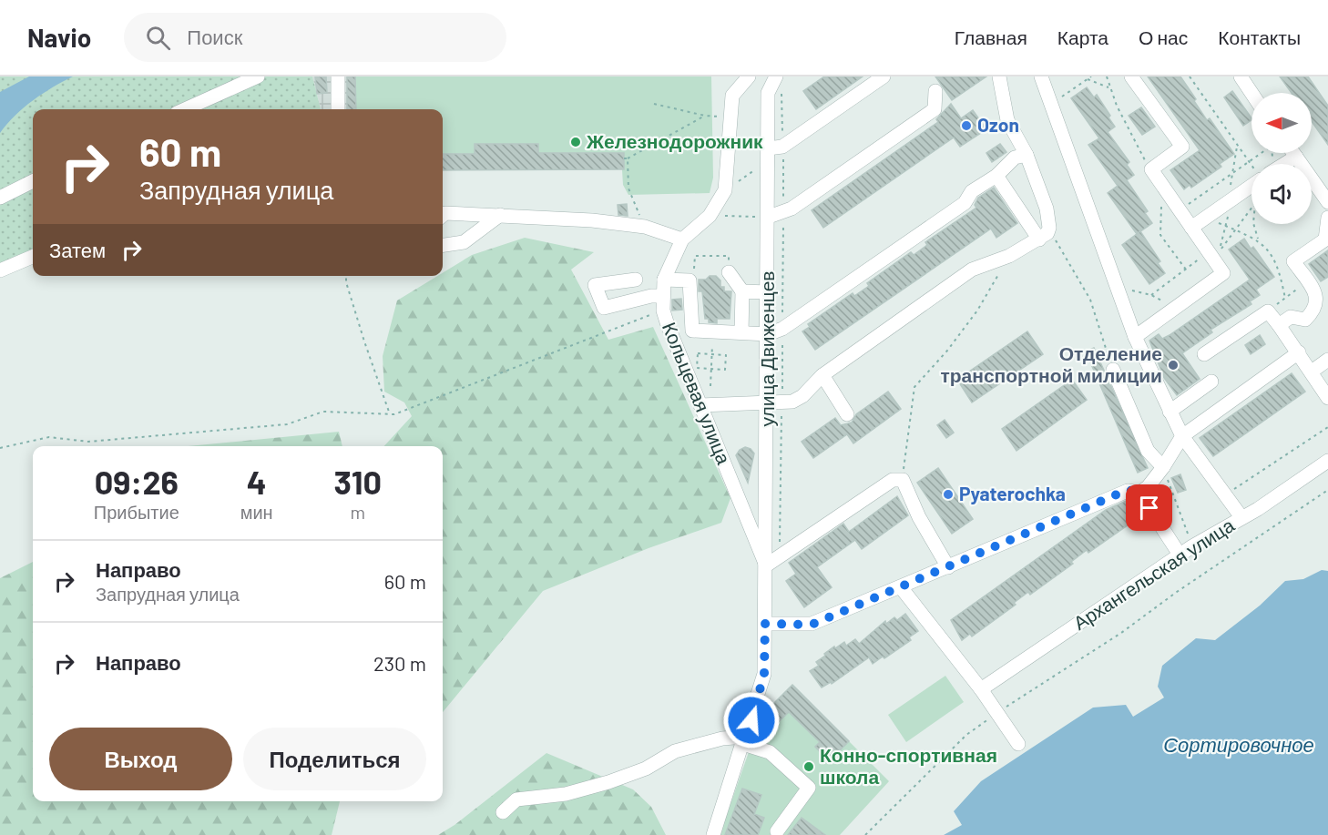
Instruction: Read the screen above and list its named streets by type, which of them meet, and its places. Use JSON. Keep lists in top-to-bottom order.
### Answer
{
  "streets": {
    "street": ["улица Движенцев", "Кольцевая улица", "Архангельская улица"]
  },
  "crossings": [
    ["улица Движенцев", "Кольцевая улица"]
  ],
  "water": ["Сортировочное"],
  "places": [
    "Ozon",
    "Железнодорожник",
    "Отделение транспортной милиции",
    "Pyaterochka",
    "Конно-спортивная школа"
  ],
  "north": "left",
  "page": {
    "header": "Navio",
    "search": "Поиск",
    "nav": [
      "Главная",
      "Карта",
      "О нас",
      "Контакты"
    ],
    "turn": ["60 m", "Запрудная улица"],
    "then": "Затем",
    "eta": [
      "09:26",
      "Прибытие",
      "4",
      "мин",
      "310",
      "m"
    ],
    "list": [
      {
        "name": "Направо",
        "note": "Запрудная улица",
        "value": "60 m"
      },
      {
        "name": "Направо",
        "value": "230 m"
      }
    ],
    "buttons": ["Выход", "Поделиться"]
  }
}
